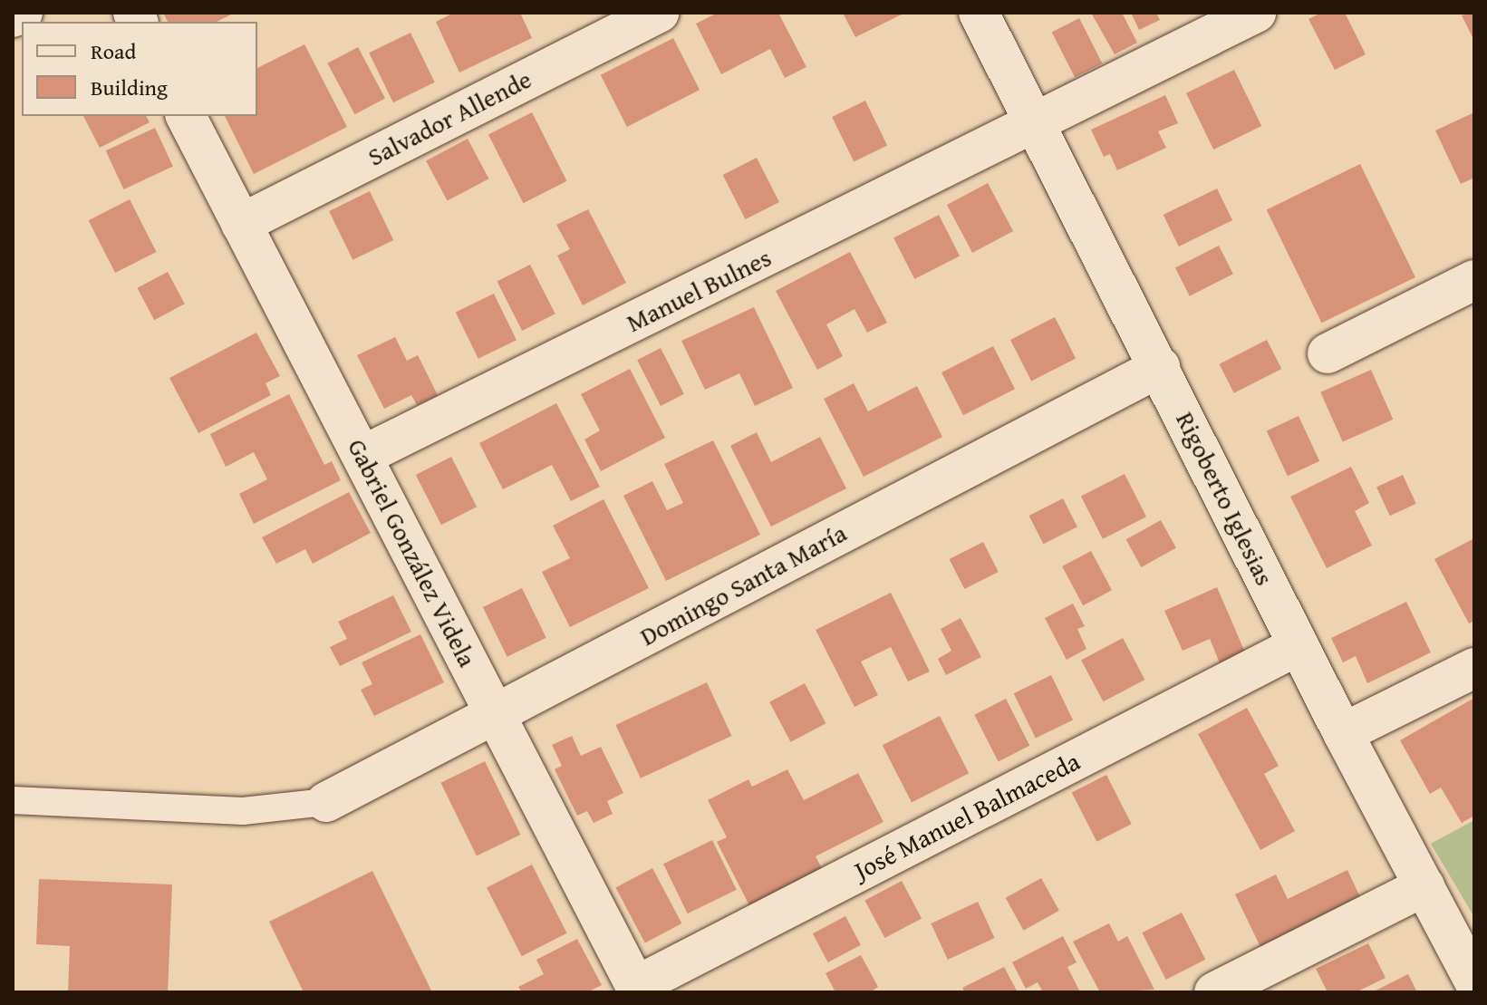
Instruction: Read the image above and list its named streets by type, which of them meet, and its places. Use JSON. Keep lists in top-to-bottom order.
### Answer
{
  "streets": {
    "street": [
      "Salvador Allende",
      "Manuel Bulnes",
      "Rigoberto Iglesias",
      "Gabriel González Videla",
      "Domingo Santa María",
      "José Manuel Balmaceda"
    ]
  },
  "crossings": [
    ["Salvador Allende", "Gabriel González Videla"],
    ["Manuel Bulnes", "Rigoberto Iglesias"],
    ["Manuel Bulnes", "Gabriel González Videla"],
    ["Rigoberto Iglesias", "Domingo Santa María"],
    ["Rigoberto Iglesias", "José Manuel Balmaceda"],
    ["Gabriel González Videla", "Domingo Santa María"],
    ["Gabriel González Videla", "José Manuel Balmaceda"]
  ],
  "legend": ["Road", "Building"]
}
